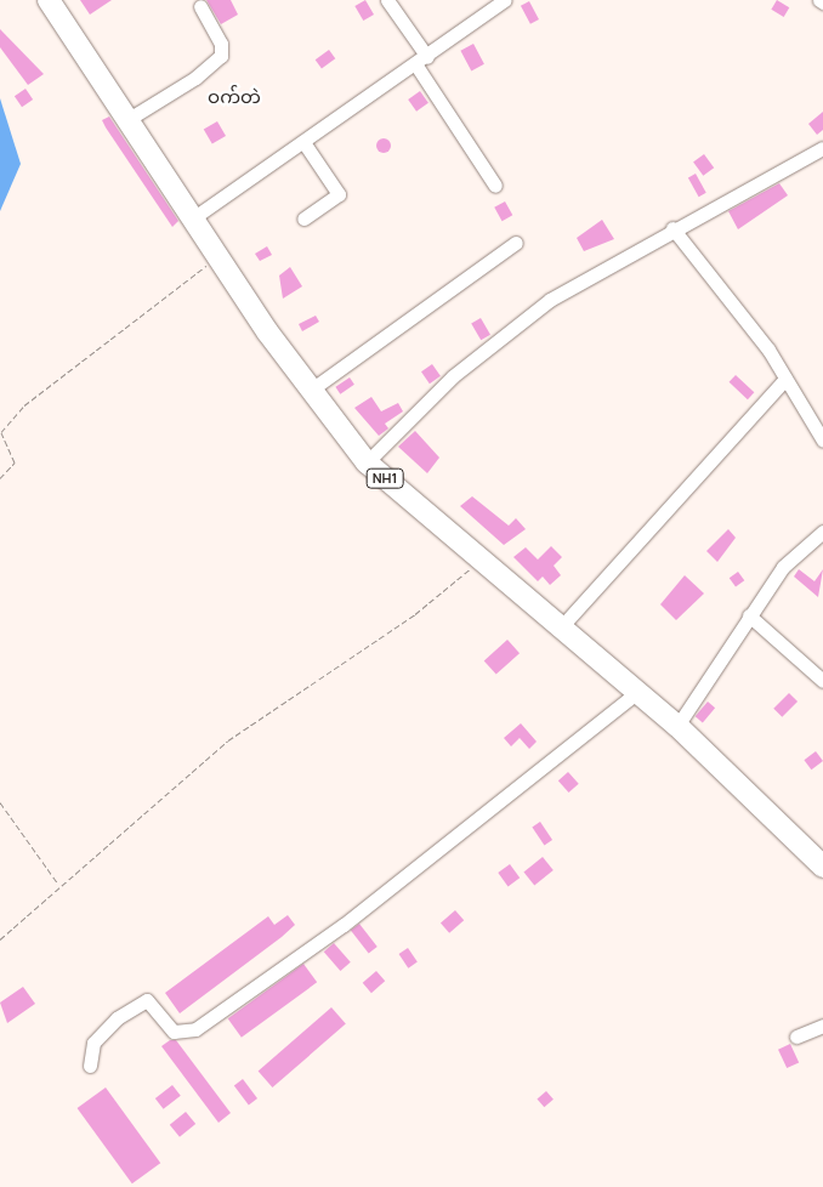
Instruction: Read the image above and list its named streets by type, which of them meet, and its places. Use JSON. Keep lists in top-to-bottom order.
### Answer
{
  "streets": {
    "highway": ["NH1"]
  },
  "districts": ["ဝက်တဲ"]
}
